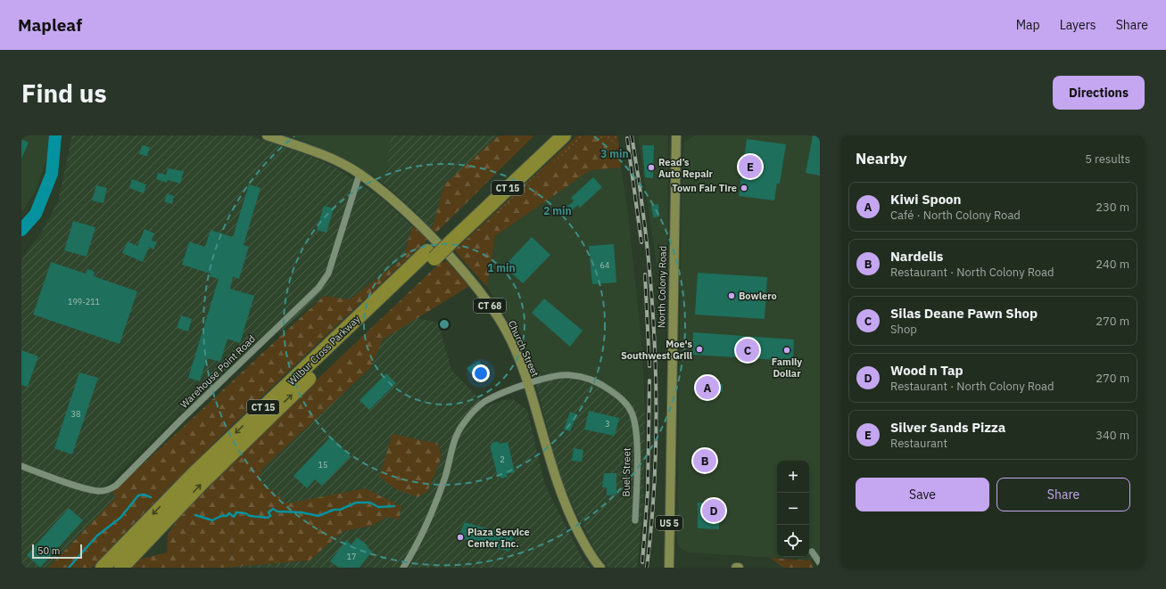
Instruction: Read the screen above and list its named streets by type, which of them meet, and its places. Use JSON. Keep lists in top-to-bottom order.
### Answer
{
  "streets": {
    "highway": ["CT 15", "Wilbur Cross Parkway"],
    "main road": [
      "North Colony Road",
      "CT 68",
      "Church Street",
      "US 5"
    ],
    "street": ["Warehouse Point Road", "Buel Street"]
  },
  "crossings": [
    ["Church Street", "Warehouse Point Road"],
    ["Church Street", "Buel Street"]
  ],
  "places": [
    "Read’s Auto Repair",
    "Town Fair Tire",
    "Bowlero",
    "Moe's Southwest Grill",
    "Family Dollar",
    "Plaza Service Center Inc."
  ],
  "house_numbers": [
    "64",
    "199-211",
    "38",
    "3",
    "2",
    "15",
    "17"
  ],
  "scale_bar": "50 m",
  "page": {
    "header": "Mapleaf",
    "nav": ["Map", "Layers", "Share"],
    "buttons": [
      "Directions",
      ["Save", "Share"]
    ],
    "title": "Find us",
    "heading": ["Nearby", "5 results"],
    "pins": [
      "E",
      "C",
      "A",
      "B",
      "D"
    ],
    "list": [
      {
        "mark": "A",
        "name": "Kiwi Spoon",
        "note": "Café · North Colony Road",
        "value": "230 m"
      },
      {
        "mark": "B",
        "name": "Nardelis",
        "note": "Restaurant · North Colony Road",
        "value": "240 m"
      },
      {
        "mark": "C",
        "name": "Silas Deane Pawn Shop",
        "note": "Shop",
        "value": "270 m"
      },
      {
        "mark": "D",
        "name": "Wood n Tap",
        "note": "Restaurant · North Colony Road",
        "value": "270 m"
      },
      {
        "mark": "E",
        "name": "Silver Sands Pizza",
        "note": "Restaurant",
        "value": "340 m"
      }
    ],
    "map_buttons": ["+", "−"],
    "scale": "50 m"
  },
  "rings": ["3 min", "2 min", "1 min"]
}
